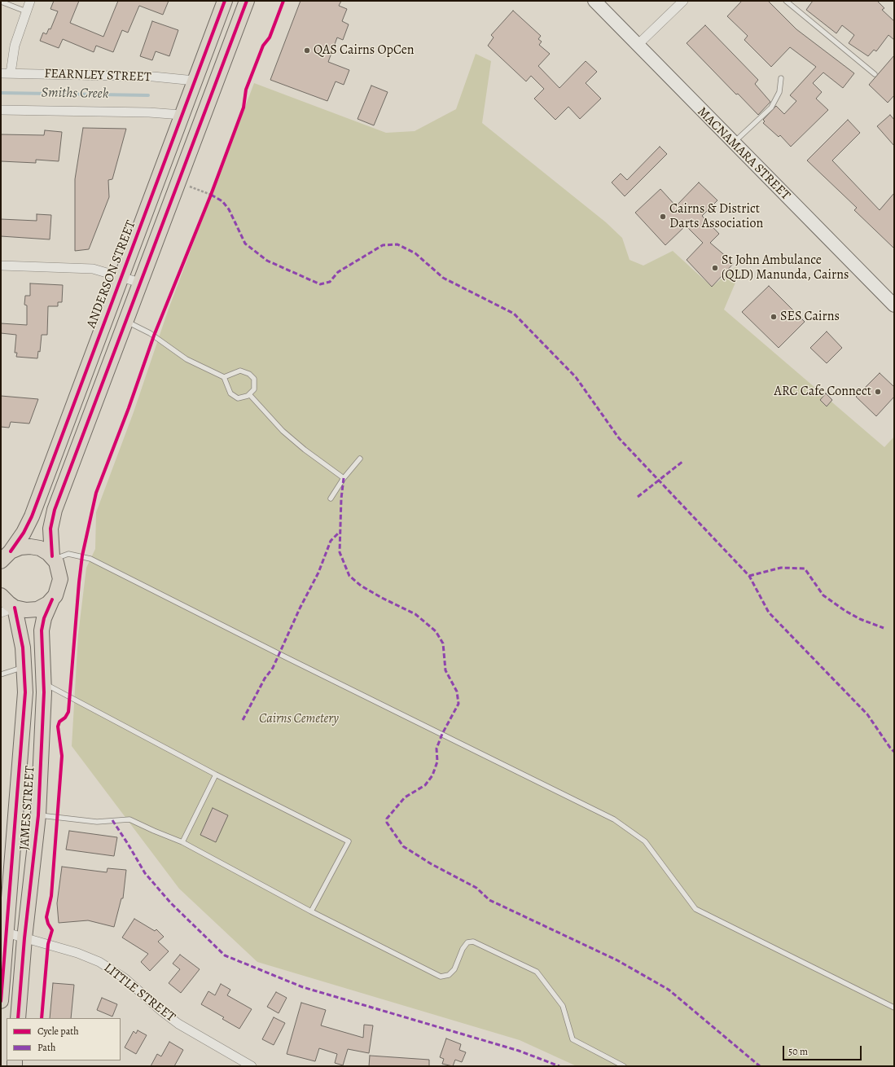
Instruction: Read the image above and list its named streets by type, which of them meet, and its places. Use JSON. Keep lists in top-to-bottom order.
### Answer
{
  "streets": {
    "main road": ["ANDERSON STREET", "JAMES STREET"],
    "street": ["FEARNLEY STREET", "MACNAMARA STREET", "LITTLE STREET"]
  },
  "crossings": [
    ["FEARNLEY STREET", "ANDERSON STREET"],
    ["JAMES STREET", "LITTLE STREET"]
  ],
  "water": ["Smiths Creek"],
  "parks": ["Cairns Cemetery"],
  "places": [
    "QAS Cairns OpCen",
    "Cairns & District Darts Association",
    "St John Ambulance (QLD) Manunda, Cairns",
    "SES Cairns",
    "ARC Cafe Connect"
  ],
  "legend": ["Cycle path", "Path"],
  "scale_bar": "50 m"
}
